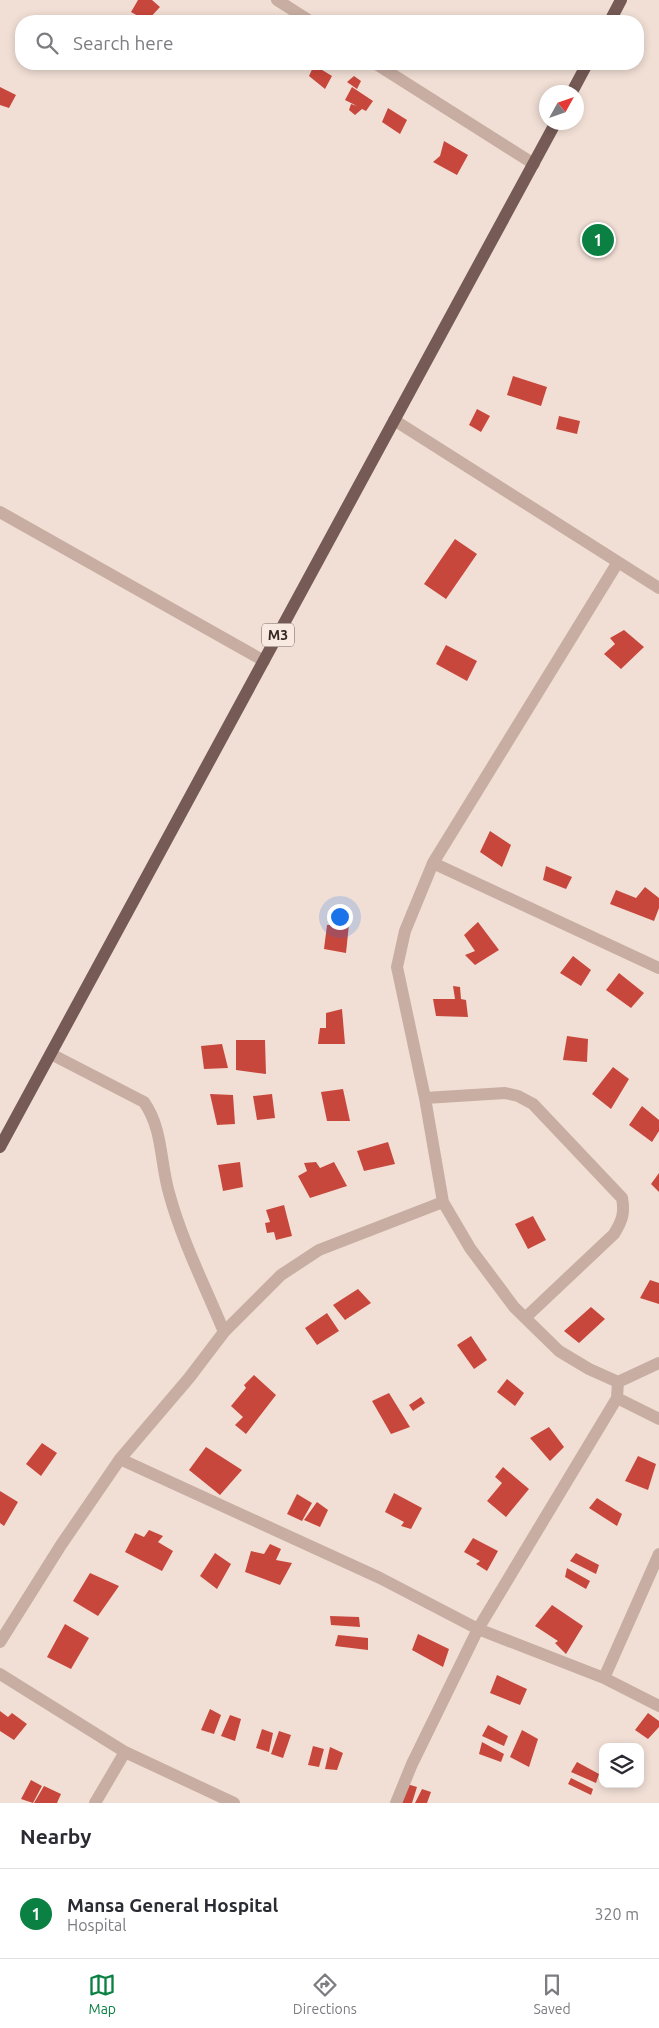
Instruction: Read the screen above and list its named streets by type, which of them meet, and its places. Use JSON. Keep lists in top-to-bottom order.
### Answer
{
  "streets": {
    "main road": ["M3"]
  },
  "north": "top right",
  "page": {
    "search": "Search here",
    "pins": "1",
    "heading": "Nearby",
    "list": [
      {
        "mark": "1",
        "name": "Mansa General Hospital",
        "note": "Hospital",
        "value": "320 m"
      }
    ],
    "nav": ["Map", "Directions", "Saved"]
  }
}
